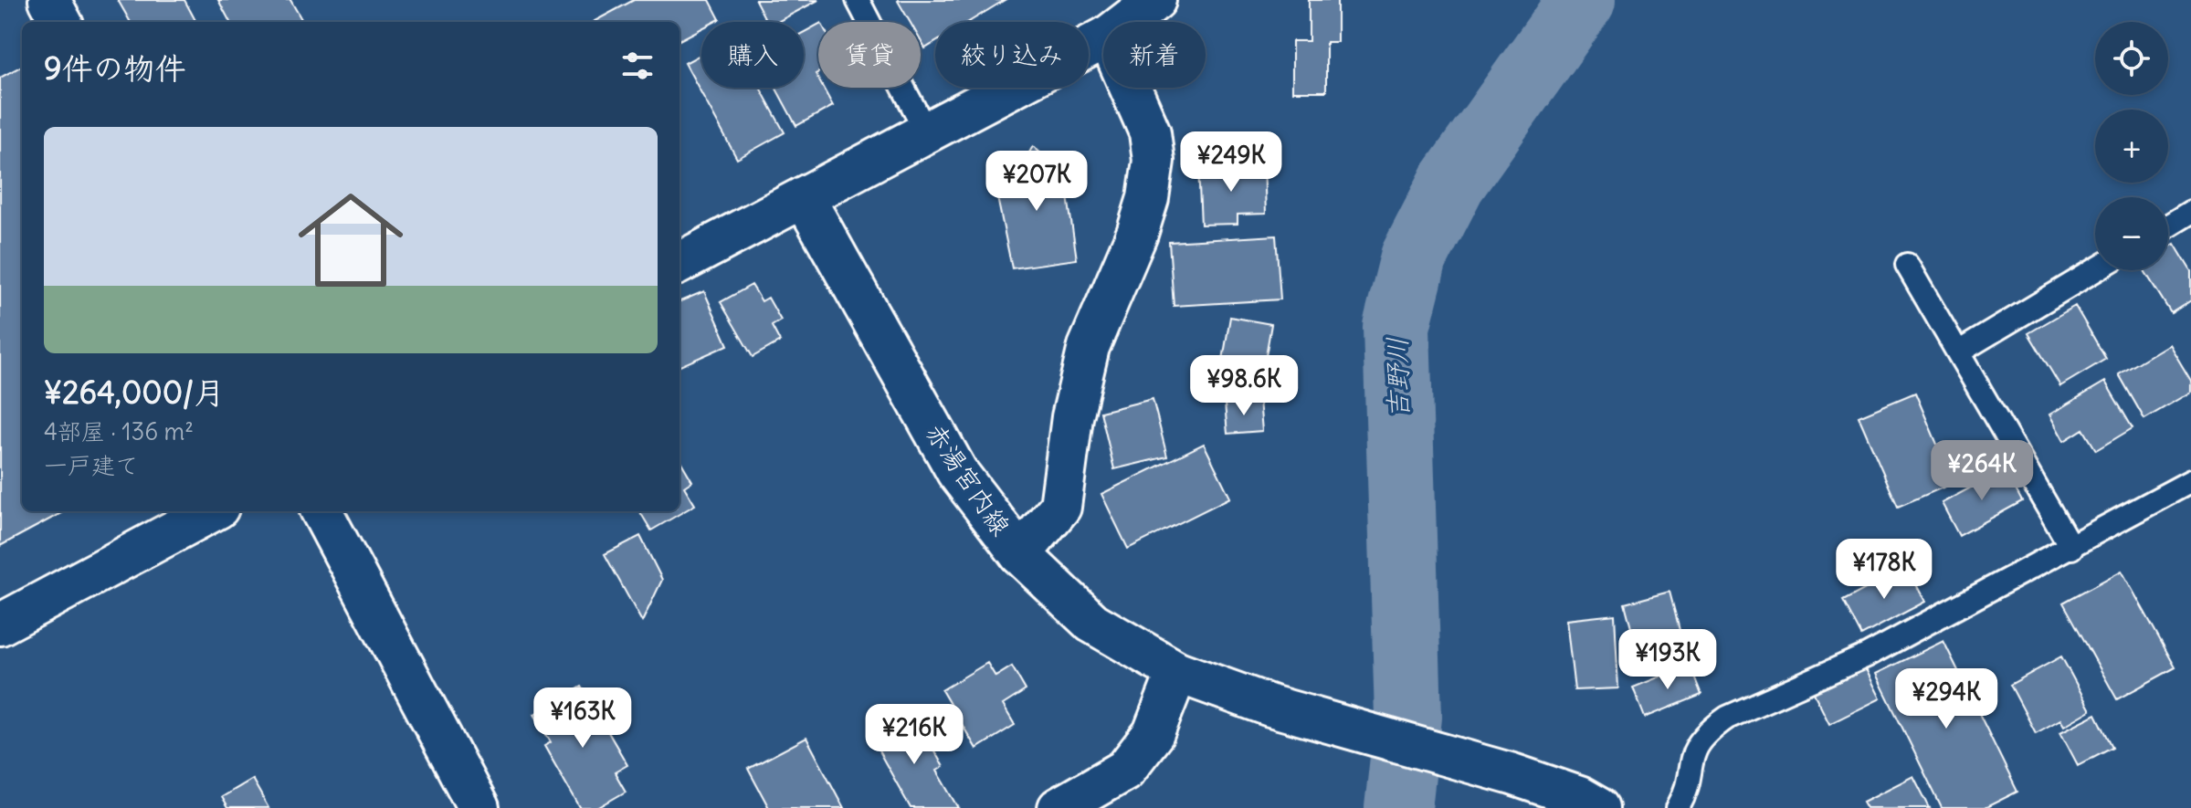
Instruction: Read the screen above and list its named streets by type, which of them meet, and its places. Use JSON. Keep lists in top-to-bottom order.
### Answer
{
  "streets": {
    "street": ["赤湯宮内線"]
  },
  "water": ["吉野川"],
  "page": {
    "map_buttons": ["+", "−"],
    "chip": [
      "購入",
      "賃貸",
      "絞り込み",
      "新着"
    ],
    "heading": "9件の物件",
    "list": [
      {
        "name": "¥264,000/月",
        "note": "4部屋 · 136 m² · 一戸建て"
      }
    ],
    "price": [
      "¥249K",
      "¥207K",
      "¥98.6K",
      "¥264K",
      "¥178K",
      "¥193K",
      "¥294K",
      "¥163K",
      "¥216K"
    ]
  }
}
